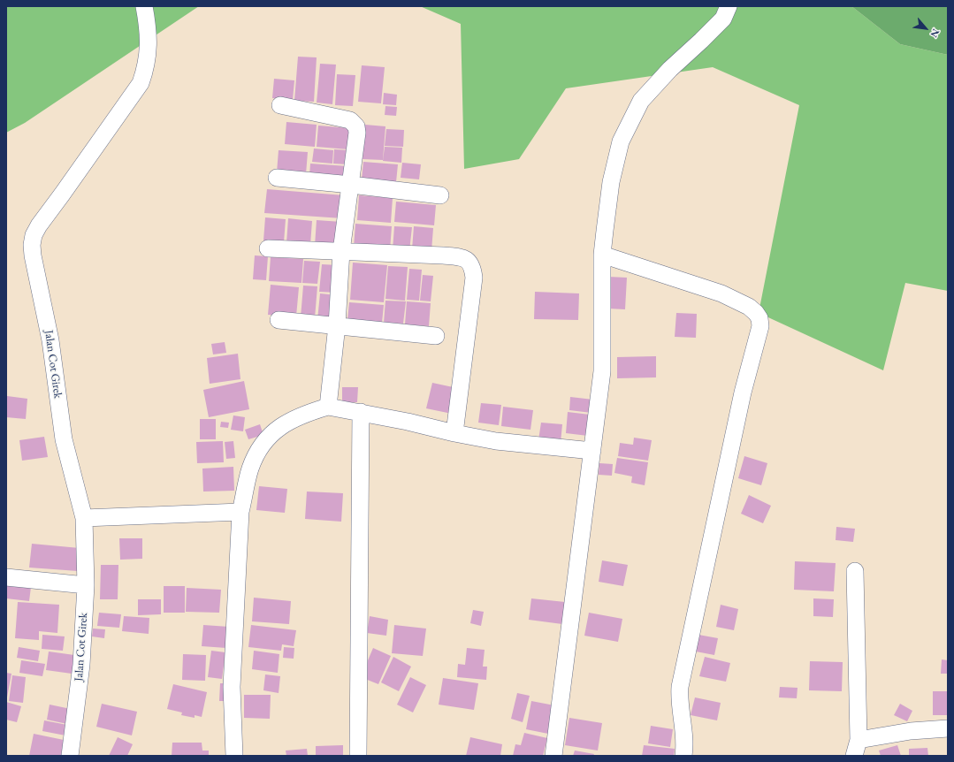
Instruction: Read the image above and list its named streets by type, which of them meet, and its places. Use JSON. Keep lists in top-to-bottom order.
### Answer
{
  "streets": {
    "street": ["Jalan Cot Girek"]
  },
  "north": "bottom right"
}
